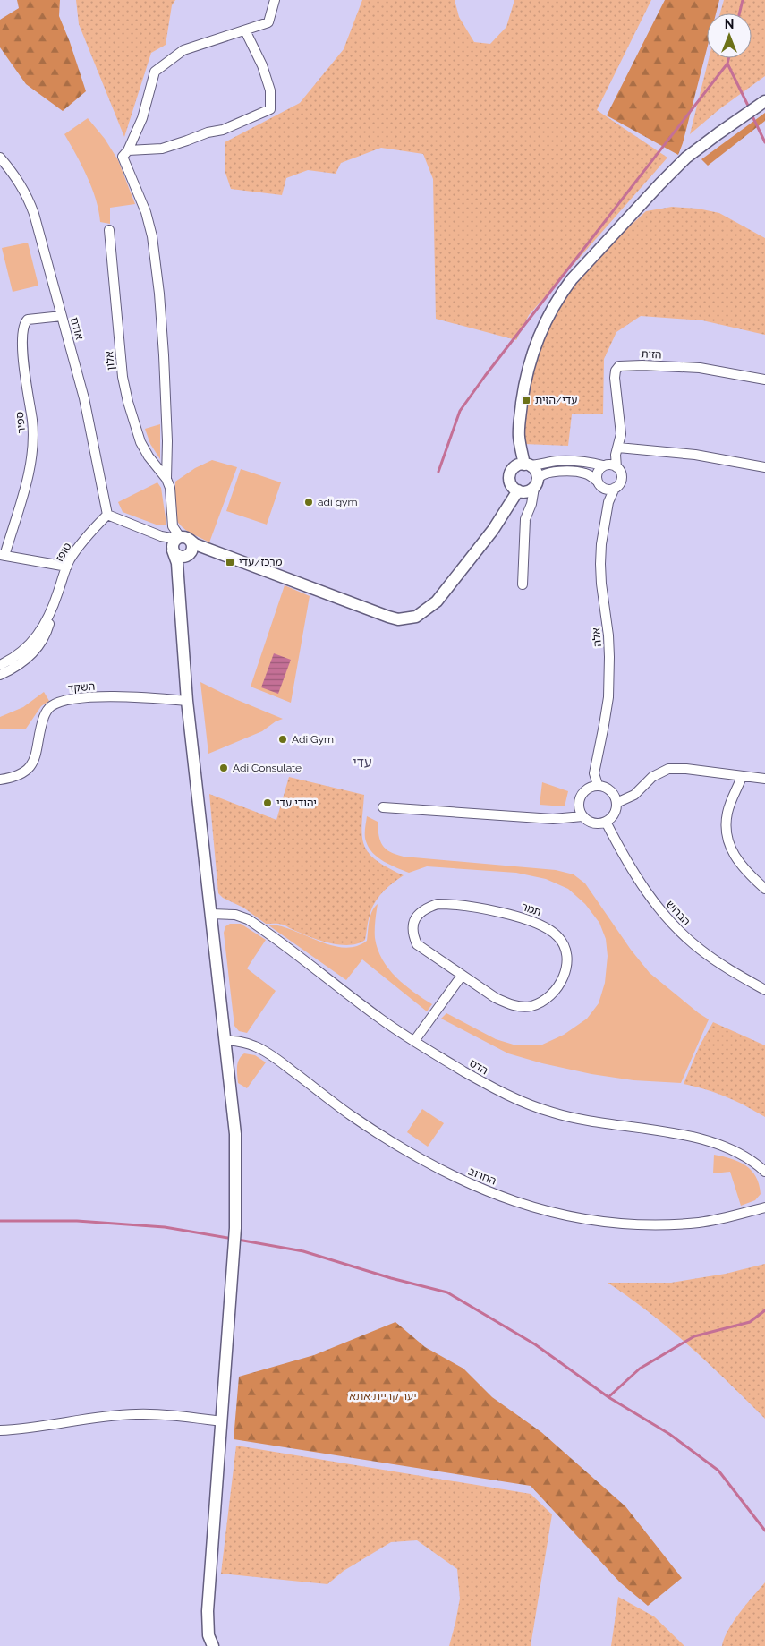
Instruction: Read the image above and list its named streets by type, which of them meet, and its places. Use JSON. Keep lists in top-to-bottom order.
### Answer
{
  "streets": {
    "street": [
      "אודם",
      "הזית",
      "אלון",
      "ספיר",
      "טופז",
      "אלה",
      "השקד",
      "תמר",
      "הברוש",
      "הדס",
      "החרוב"
    ]
  },
  "crossings": [
    ["אודם", "ספיר"],
    ["אודם", "טופז"],
    ["הזית", "אלה"],
    ["אלה", "הברוש"]
  ],
  "districts": ["עדי"],
  "parks": ["יער קריית אתא"],
  "places": {
    "transit": ["עדי/הזית", "מרכז/עדי"],
    "other": [
      "adi gym",
      "Adi Gym",
      "Adi Consulate",
      "יהודי עדי"
    ]
  },
  "north": "top"
}
